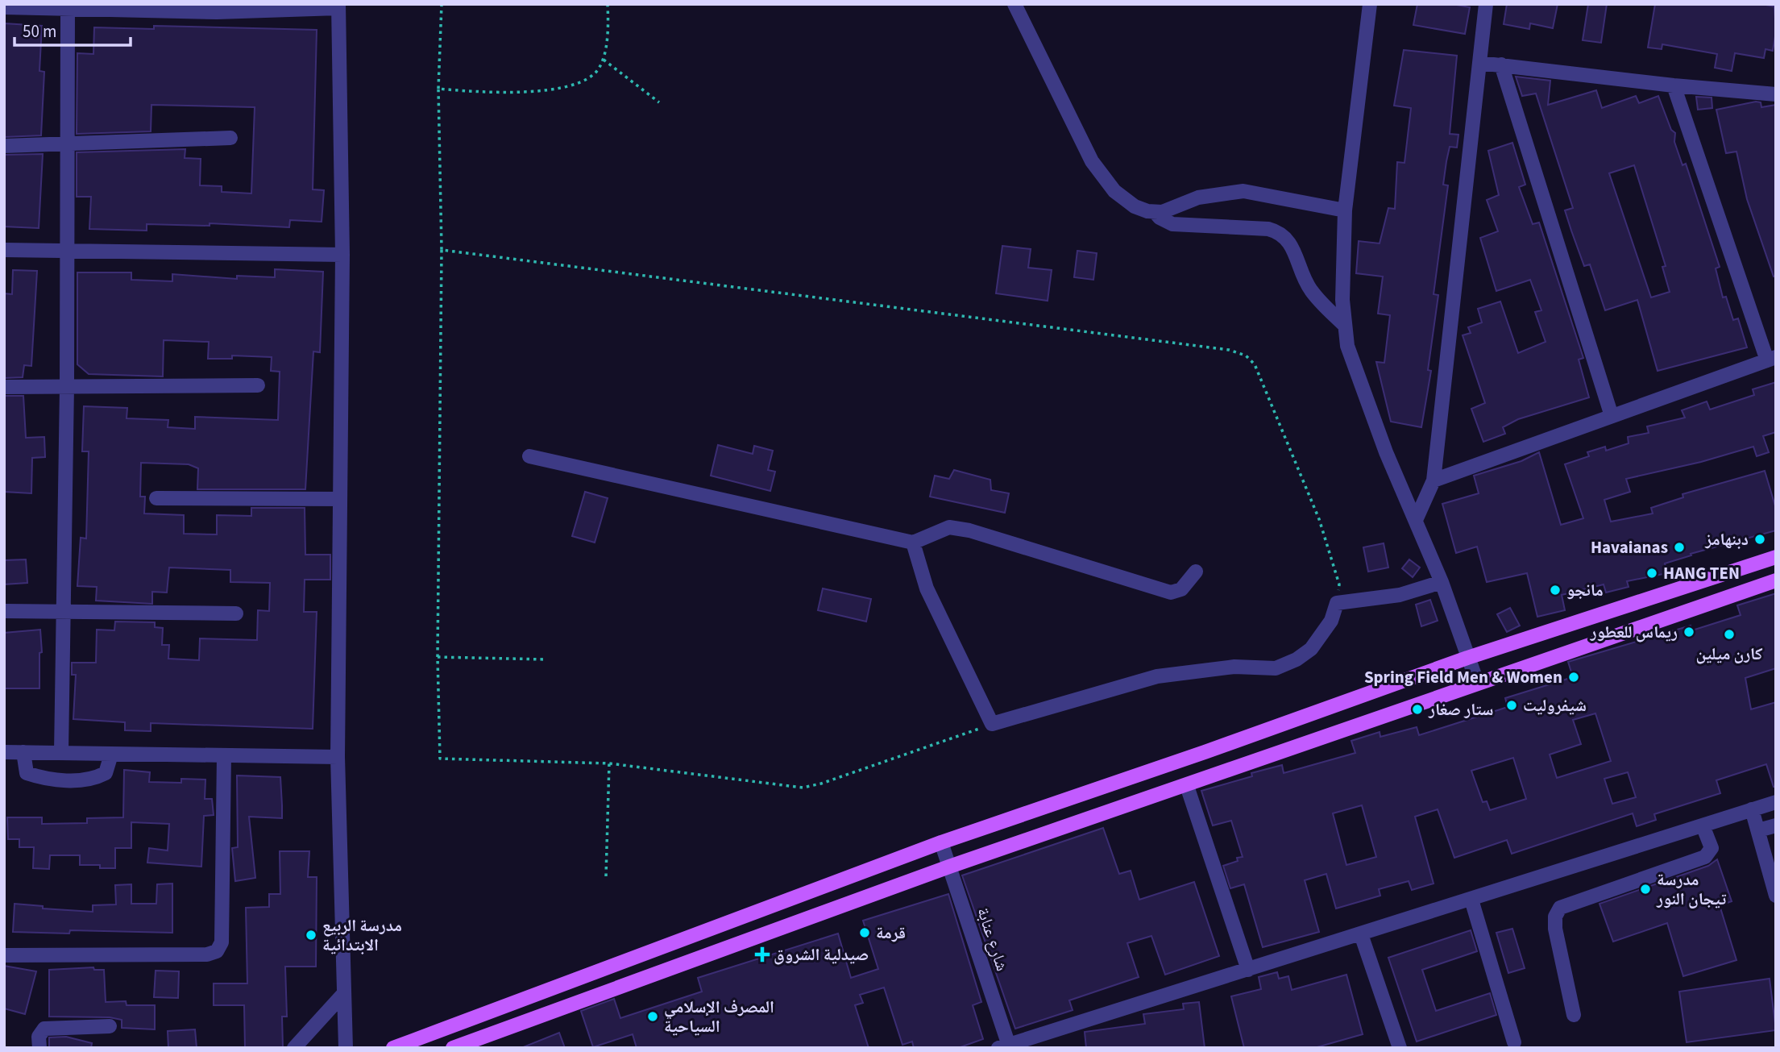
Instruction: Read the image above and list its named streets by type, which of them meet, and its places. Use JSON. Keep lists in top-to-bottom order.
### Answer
{
  "streets": {
    "street": ["شارع عنابة"]
  },
  "places": {
    "other": [
      "دبنهامز",
      "Havaianas",
      "HANG TEN",
      "مانجو",
      "ريماس للعطور",
      "كارن ميلين",
      "Spring Field Men & Women",
      "شيفروليت",
      "ستار صغار",
      "مدرسة تيجان النور",
      "قرمة",
      "مدرسة الربيع الابتدائية",
      "المصرف الإسلامي السياحية"
    ],
    "health": ["صيدلية الشروق"]
  },
  "scale_bar": "50 m"
}
